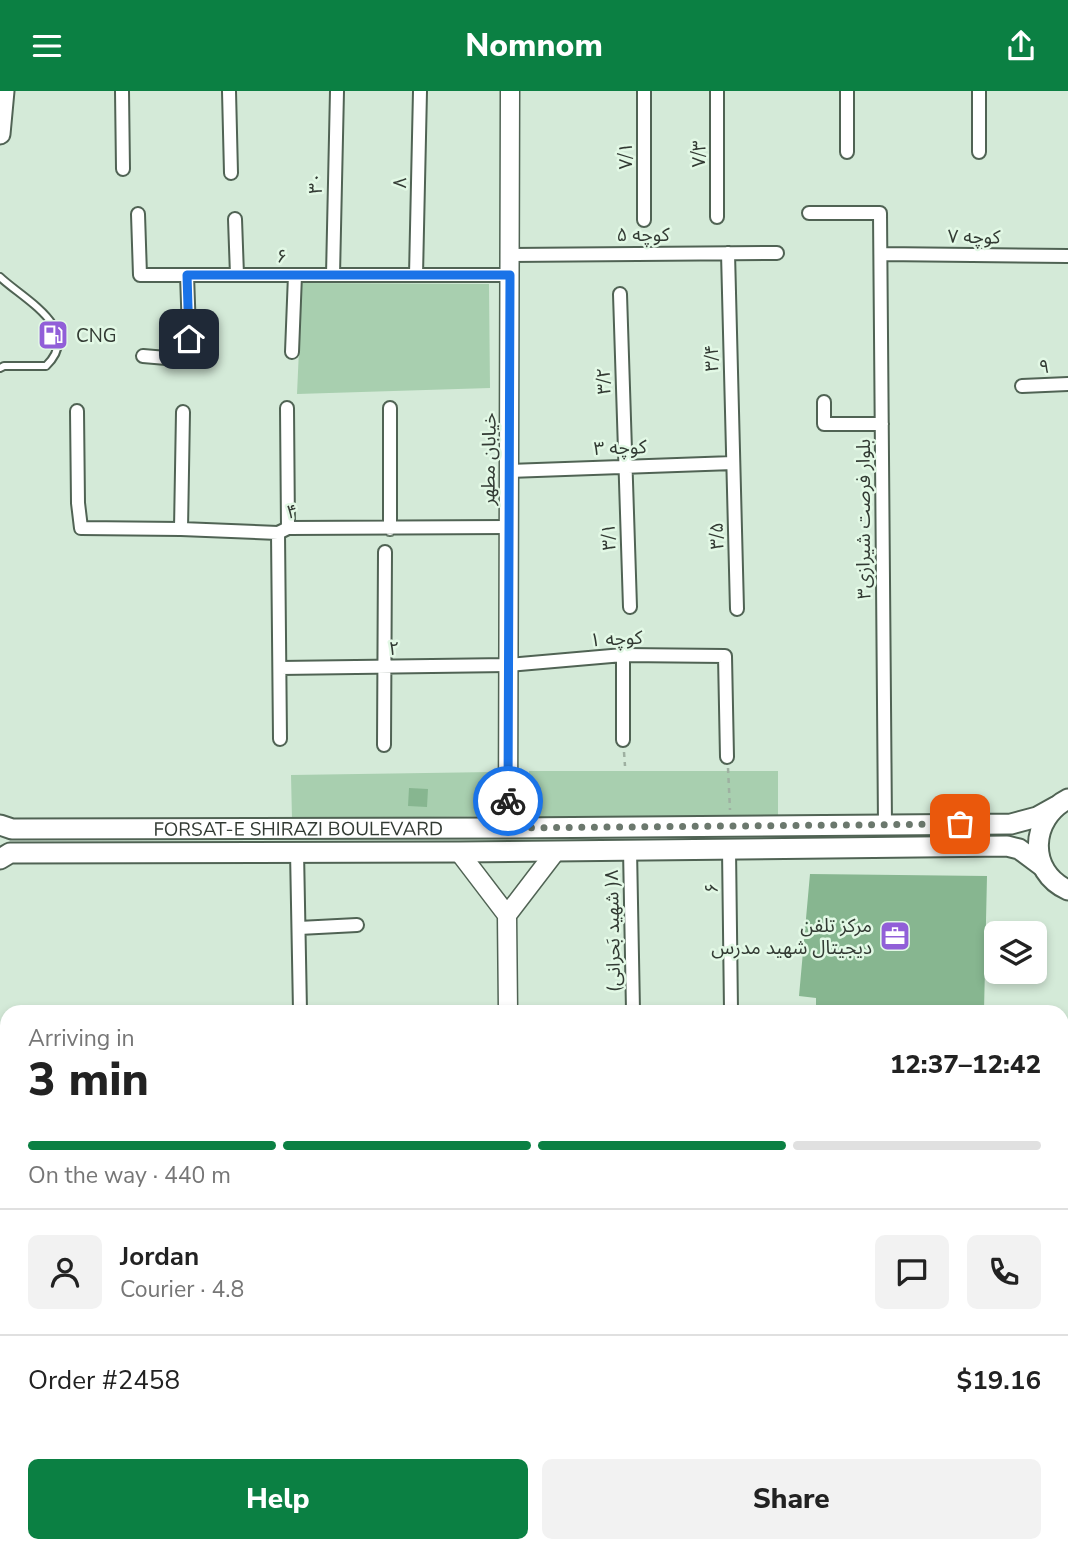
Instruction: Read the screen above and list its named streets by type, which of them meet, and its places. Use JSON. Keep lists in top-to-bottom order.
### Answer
{
  "streets": {
    "main road": ["FORSAT-E SHIRAZI BOULEVARD"],
    "street": [
      "۷/۳",
      "۷/۱",
      "۳۰",
      "۸",
      "کوچه ۵",
      "کوچه ۷",
      "۶",
      "۳/۴",
      "۹",
      "۳/۲",
      "کوچه ۳",
      "خیابان مطهر",
      "۴",
      "۳بلوار فرصت شیرازی",
      "۳/۵",
      "۳/۱",
      "کوچه ۱",
      "۲",
      "(شهید بَحرانی )۸"
    ]
  },
  "crossings": [
    ["۳۰", "۶"],
    ["۸", "۶"],
    ["کوچه ۵", "۳/۴"],
    ["کوچه ۵", "خیابان مطهر"],
    ["کوچه ۷", "۳بلوار فرصت شیرازی"],
    ["۶", "خیابان مطهر"],
    ["۶", "FORSAT-E SHIRAZI BOULEVARD"],
    ["۳/۴", "کوچه ۳"],
    ["۳/۴", "۳/۵"],
    ["۳/۲", "کوچه ۳"],
    ["۳/۲", "۳/۱"],
    ["کوچه ۳", "خیابان مطهر"],
    ["کوچه ۳", "۳/۵"],
    ["کوچه ۳", "۳/۱"],
    ["خیابان مطهر", "۴"],
    ["خیابان مطهر", "کوچه ۱"],
    ["خیابان مطهر", "۲"],
    ["خیابان مطهر", "FORSAT-E SHIRAZI BOULEVARD"],
    ["۳بلوار فرصت شیرازی", "FORSAT-E SHIRAZI BOULEVARD"],
    ["کوچه ۱", "۲"],
    ["FORSAT-E SHIRAZI BOULEVARD", "(شهید بَحرانی )۸"]
  ],
  "places": {
    "fuel station": ["CNG"],
    "office": ["مرکز تلفن دیجیتال شهید مدرس"]
  },
  "page": {
    "header": "Nomnom",
    "heading": ["3 min", "Arriving in", "12:37–12:42"],
    "panel": [
      "Jordan",
      "Courier · 4.8",
      "Order #2458",
      "$19.16"
    ],
    "bar": "On the way · 440 m",
    "buttons": ["Help", "Share"]
  }
}
